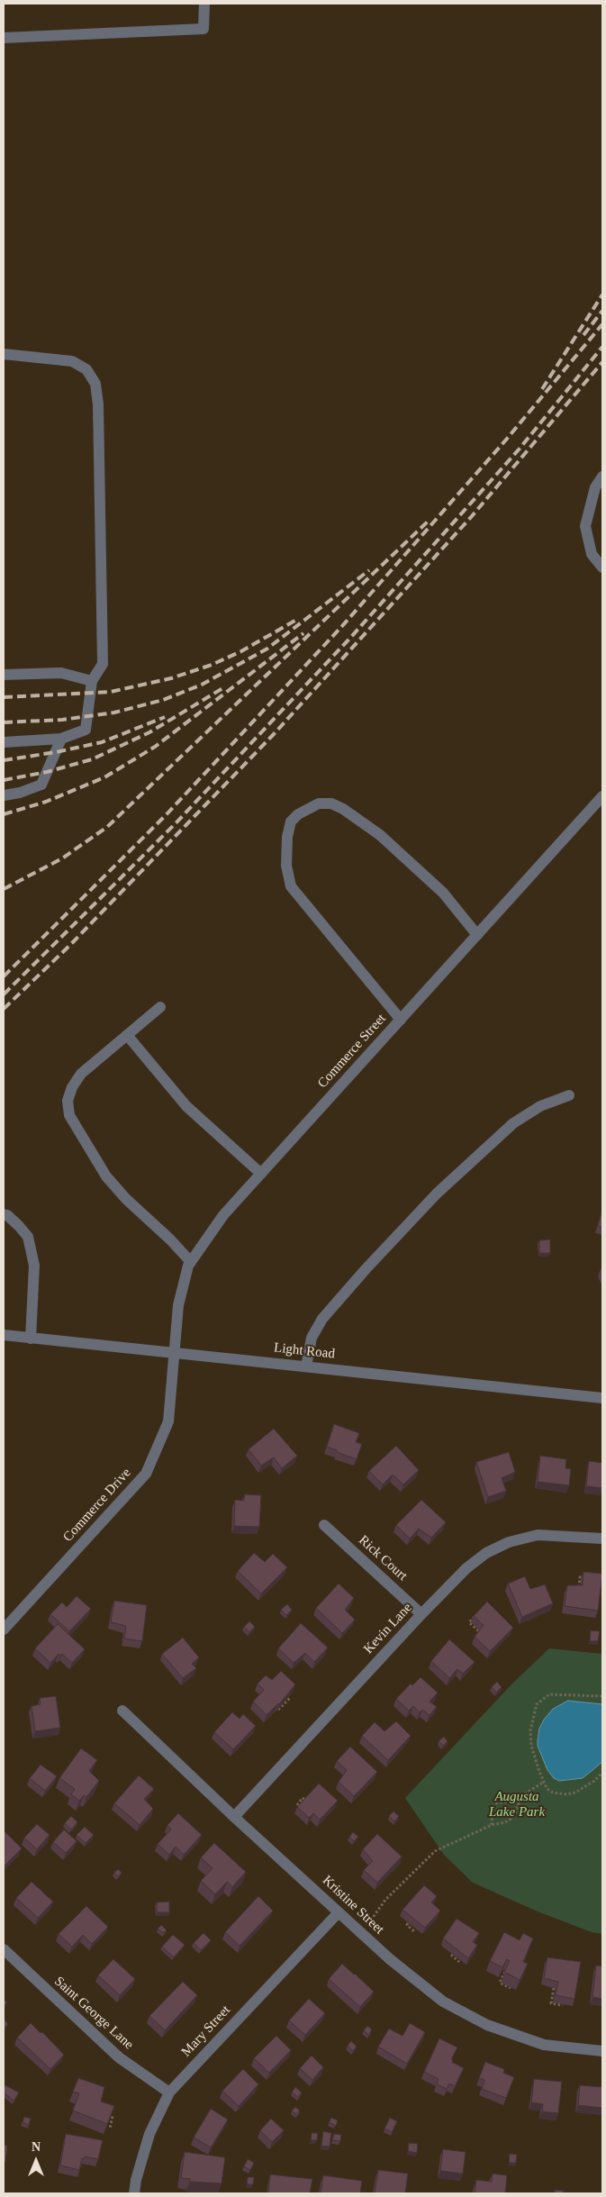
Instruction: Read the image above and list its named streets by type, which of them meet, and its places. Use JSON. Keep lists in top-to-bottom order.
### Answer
{
  "streets": {
    "street": [
      "Commerce Street",
      "Light Road",
      "Commerce Drive",
      "Rick Court",
      "Kevin Lane",
      "Kristine Street",
      "Saint George Lane",
      "Mary Street"
    ]
  },
  "crossings": [
    ["Commerce Street", "Light Road"],
    ["Commerce Street", "Commerce Drive"],
    ["Light Road", "Commerce Drive"],
    ["Rick Court", "Kevin Lane"],
    ["Kevin Lane", "Kristine Street"],
    ["Kristine Street", "Mary Street"],
    ["Saint George Lane", "Mary Street"]
  ],
  "parks": ["Augusta Lake Park"],
  "north": "top"
}
